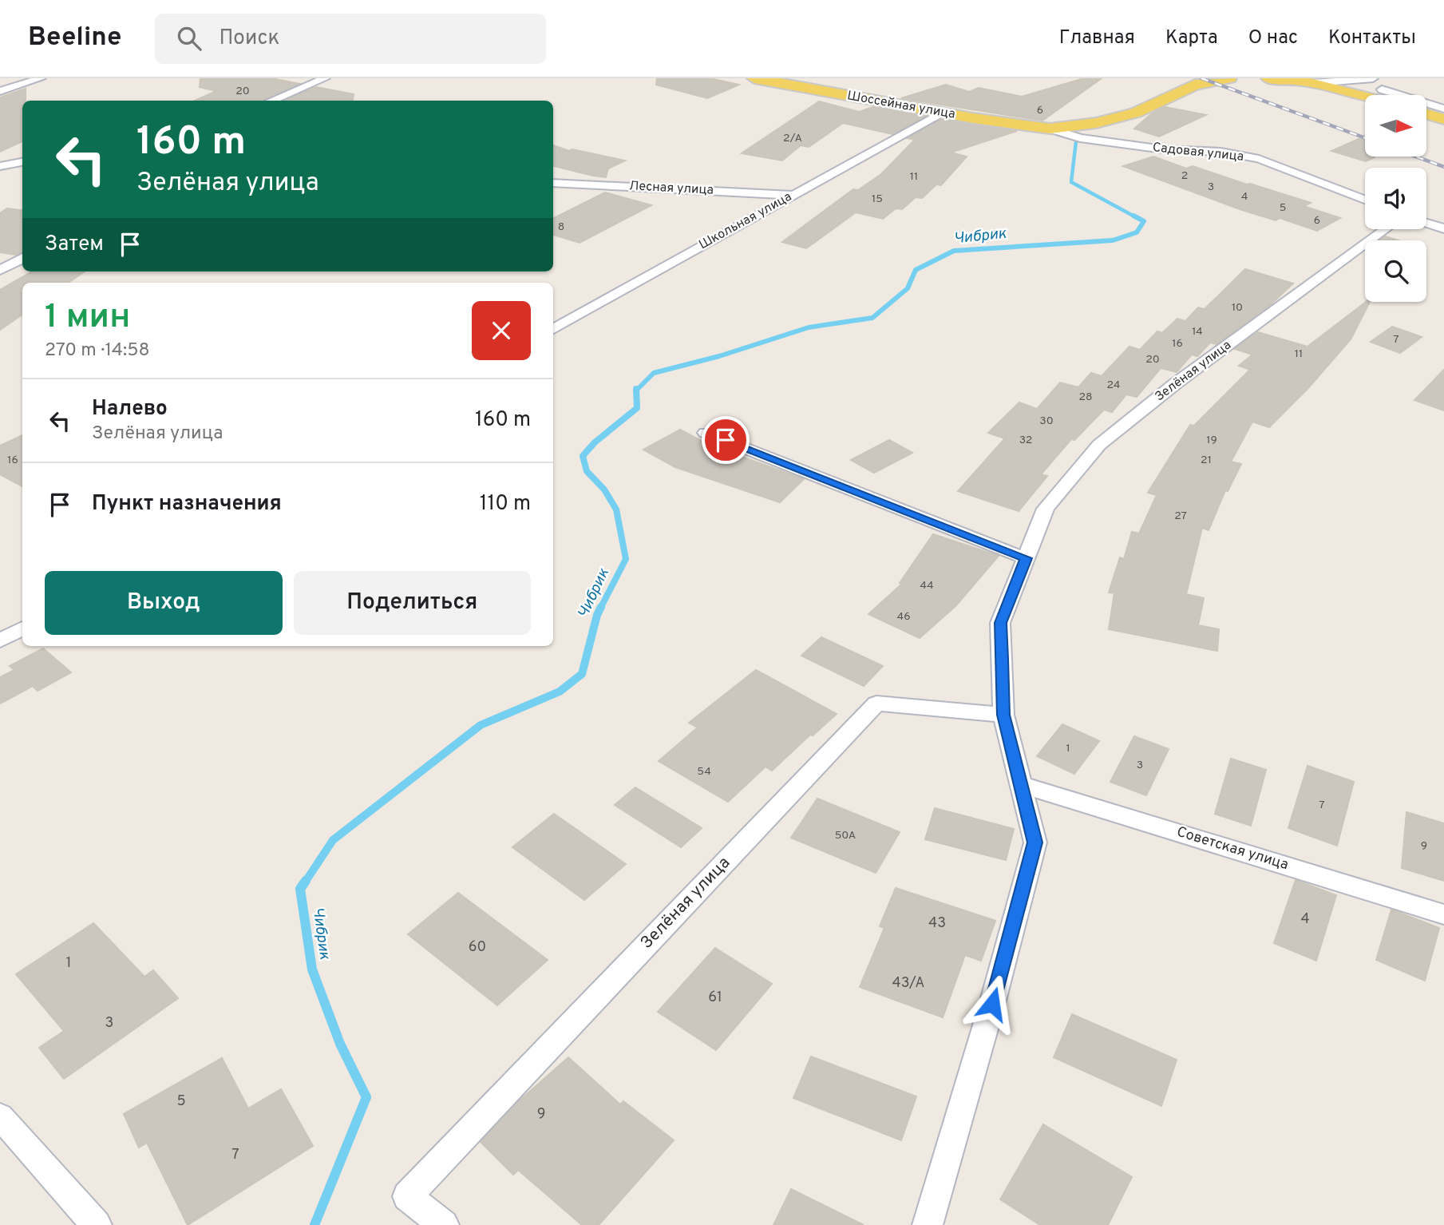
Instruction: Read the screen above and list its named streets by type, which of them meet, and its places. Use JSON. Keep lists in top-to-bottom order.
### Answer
{
  "streets": {
    "main road": ["Шоссейная улица"],
    "street": [
      "Садовая улица",
      "Лесная улица",
      "Школьная улица",
      "Зелёная улица",
      "Советская улица"
    ]
  },
  "crossings": [
    ["Шоссейная улица", "Садовая улица"],
    ["Шоссейная улица", "Школьная улица"],
    ["Лесная улица", "Школьная улица"],
    ["Зелёная улица", "Советская улица"]
  ],
  "water": ["Чибрик"],
  "house_numbers": [
    "20",
    "6",
    "2/А",
    "2",
    "11",
    "3",
    "4",
    "15",
    "5",
    "6",
    "8",
    "10",
    "14",
    "7",
    "16",
    "11",
    "20",
    "24",
    "28",
    "30",
    "32",
    "19",
    "16",
    "21",
    "27",
    "44",
    "46",
    "1",
    "3",
    "54",
    "7",
    "50А",
    "9",
    "4",
    "43",
    "60",
    "1",
    "43/А",
    "61",
    "3",
    "5",
    "9",
    "7"
  ],
  "north": "right",
  "page": {
    "header": "Beeline",
    "search": "Поиск",
    "nav": [
      "Главная",
      "Карта",
      "О нас",
      "Контакты"
    ],
    "turn": ["160 m", "Зелёная улица"],
    "then": "Затем",
    "heading": ["1 мин", "270 m · 14:58"],
    "list": [
      {
        "name": "Налево",
        "note": "Зелёная улица",
        "value": "160 m"
      },
      {
        "name": "Пункт назначения",
        "value": "110 m"
      }
    ],
    "buttons": ["Выход", "Поделиться"]
  }
}
